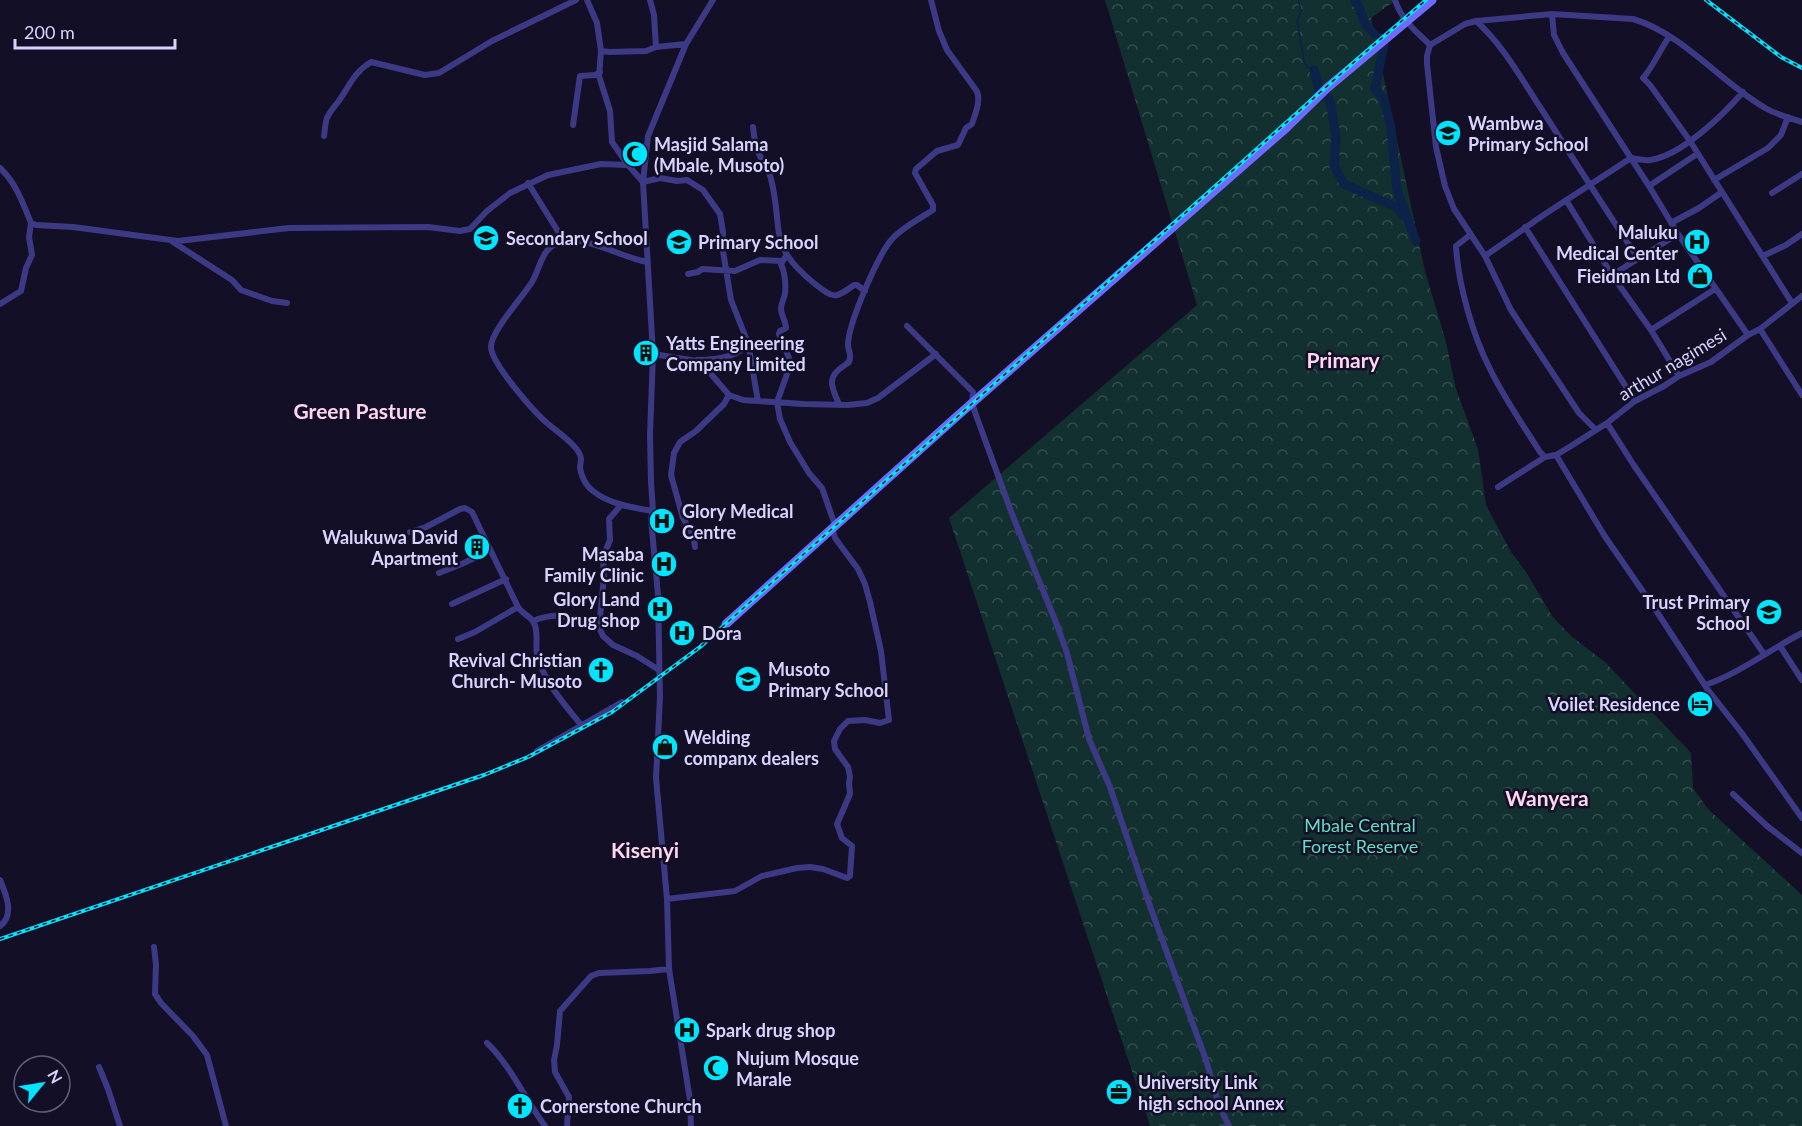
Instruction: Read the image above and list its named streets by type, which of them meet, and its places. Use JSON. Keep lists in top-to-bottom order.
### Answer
{
  "streets": {
    "street": ["arthur nagimesi"]
  },
  "districts": [
    "Primary",
    "Green Pasture",
    "Wanyera",
    "Kisenyi"
  ],
  "parks": ["Mbale Central Forest Reserve"],
  "places": {
    "school or university": [
      "Wambwa Primary School",
      "Secondary School",
      "Primary School",
      "Trust Primary School",
      "Musoto Primary School"
    ],
    "mosque": ["Masjid Salama (Mbale, Musoto)", "Nujum Mosque Marale"],
    "hospital": [
      "Maluku Medical Center",
      "Glory Medical Centre",
      "Masaba Family Clinic",
      "Glory Land Drug shop",
      "Dora",
      "Spark drug shop"
    ],
    "shop": ["Fieidman Ltd", "Welding companx dealers"],
    "building": ["Yatts Engineering Company Limited", "Walukuwa David Apartment"],
    "church": ["Revival Christian Church- Musoto", "Cornerstone Church"],
    "hotel": ["Voilet Residence"],
    "office": ["University Link high school Annex"]
  },
  "scale_bar": "200 m",
  "north": "top right"
}
